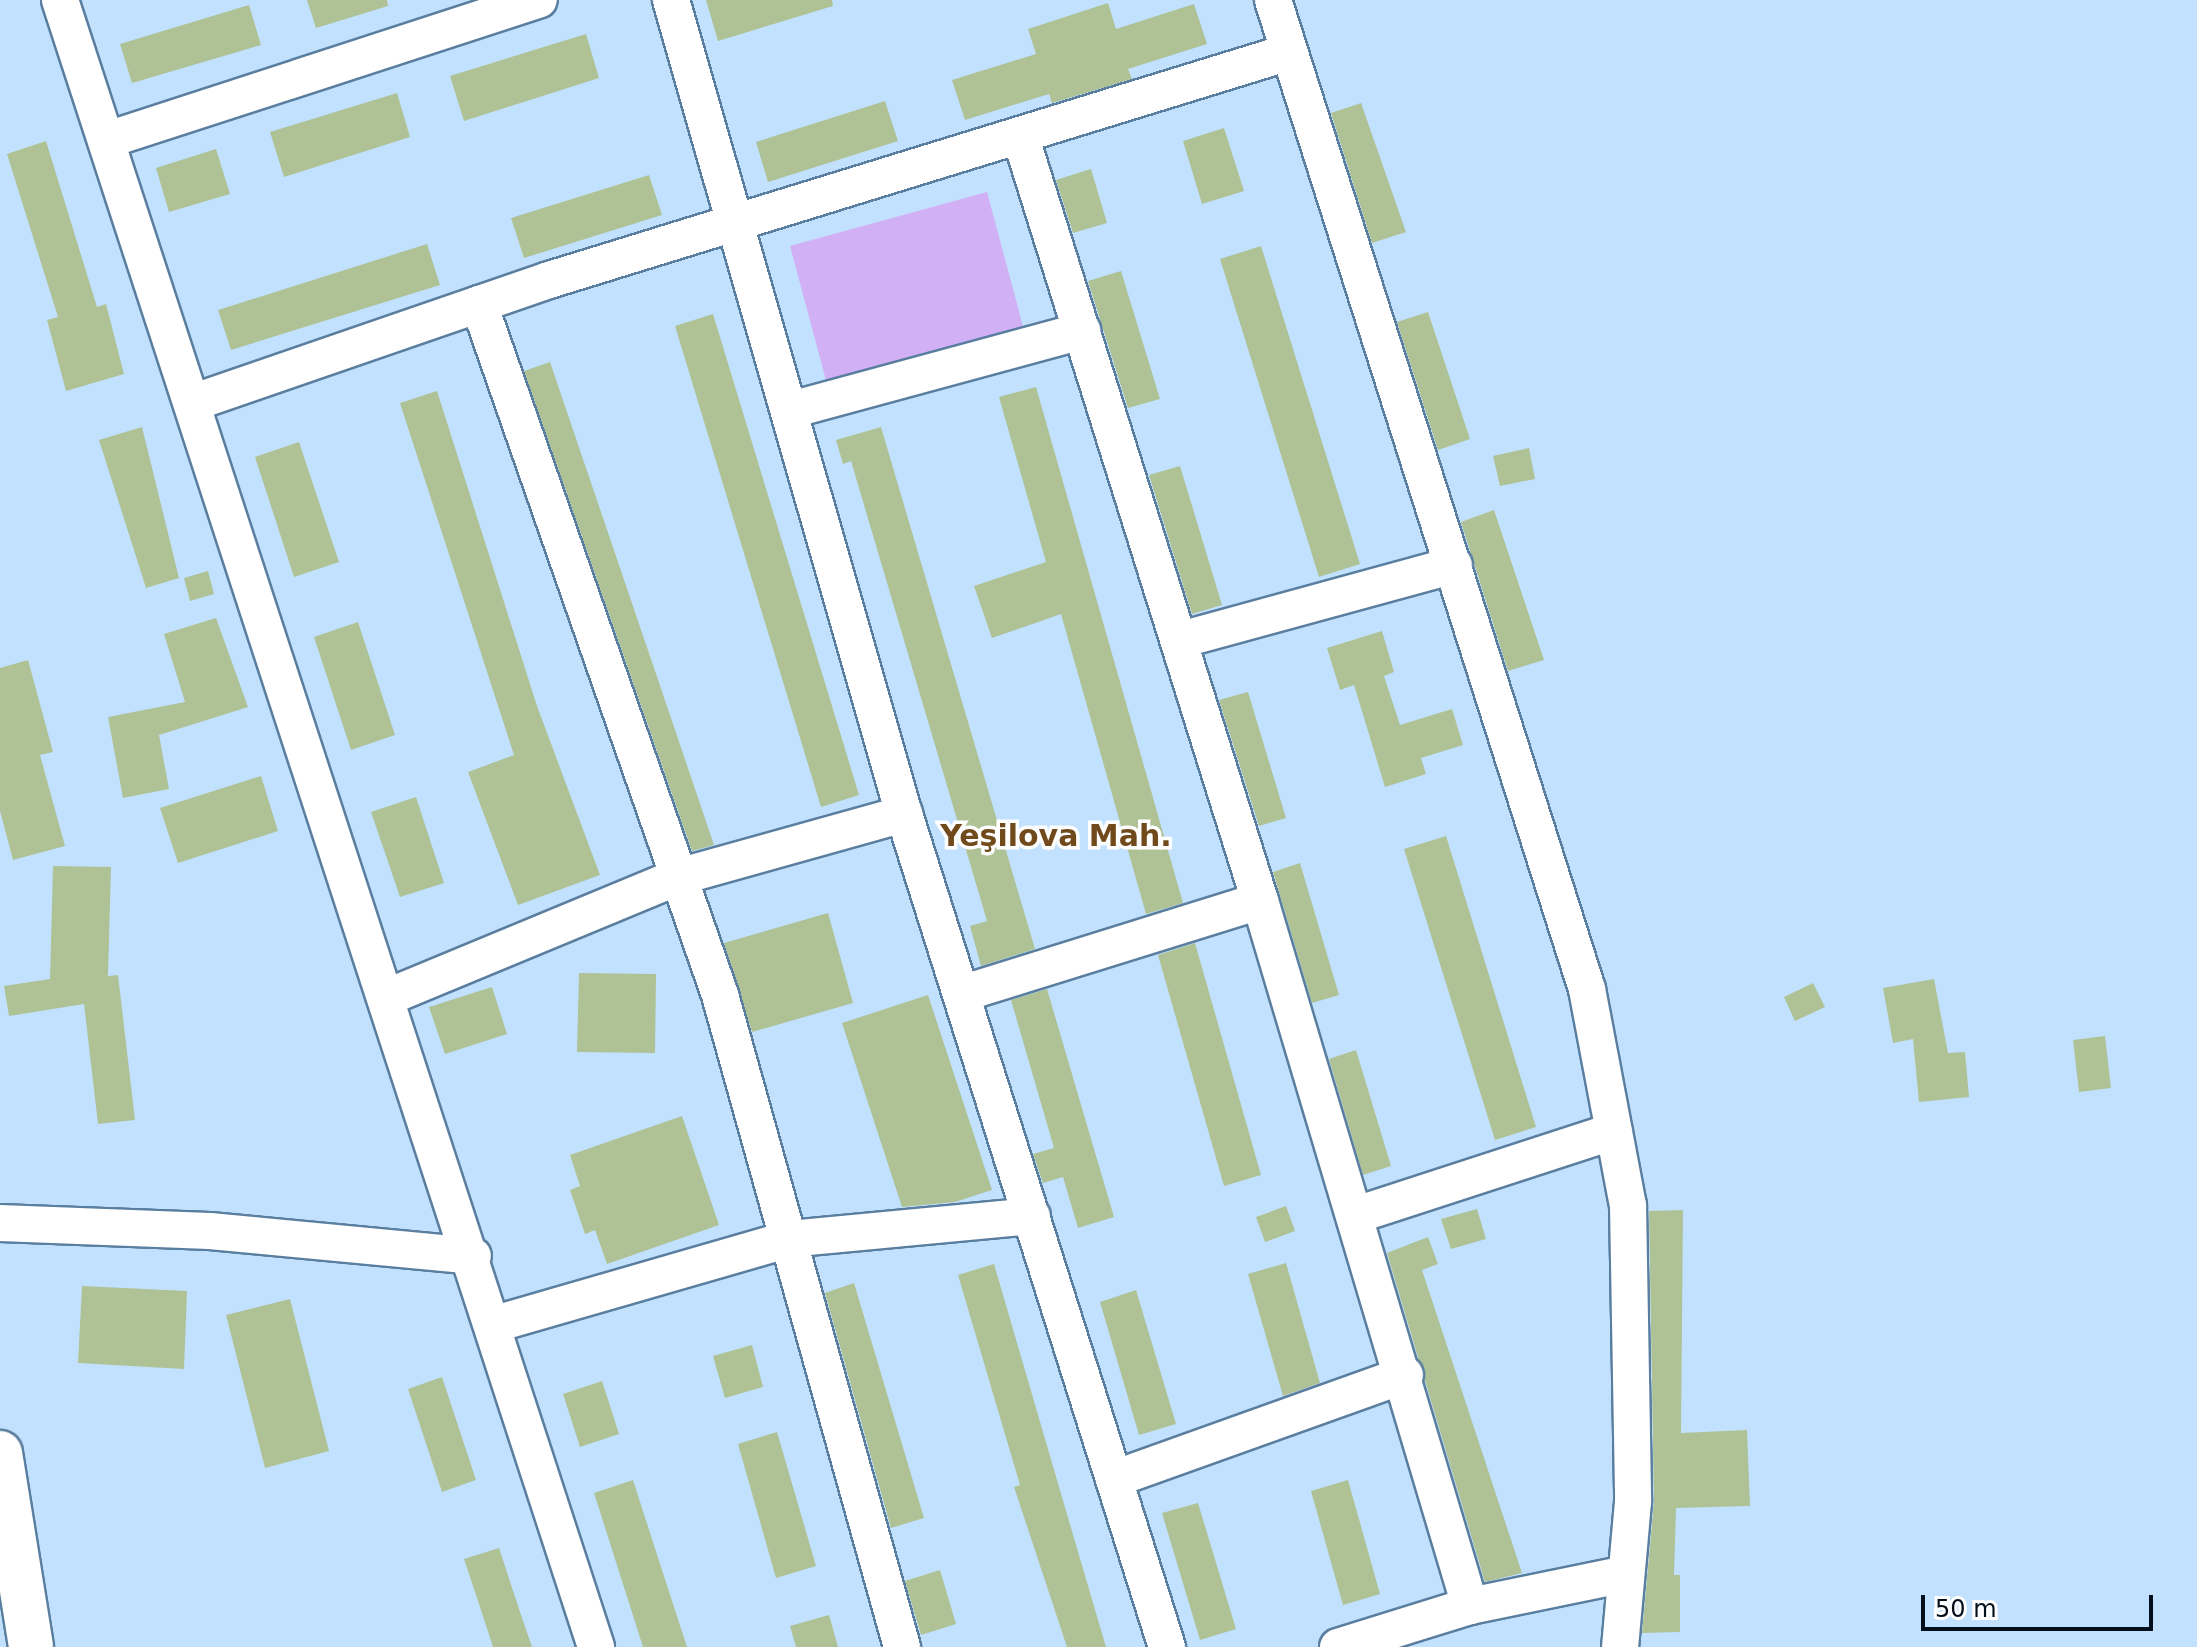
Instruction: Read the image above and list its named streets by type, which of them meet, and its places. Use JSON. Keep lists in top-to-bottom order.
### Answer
{
  "districts": ["Yeşilova Mah."],
  "scale_bar": "50 m"
}
